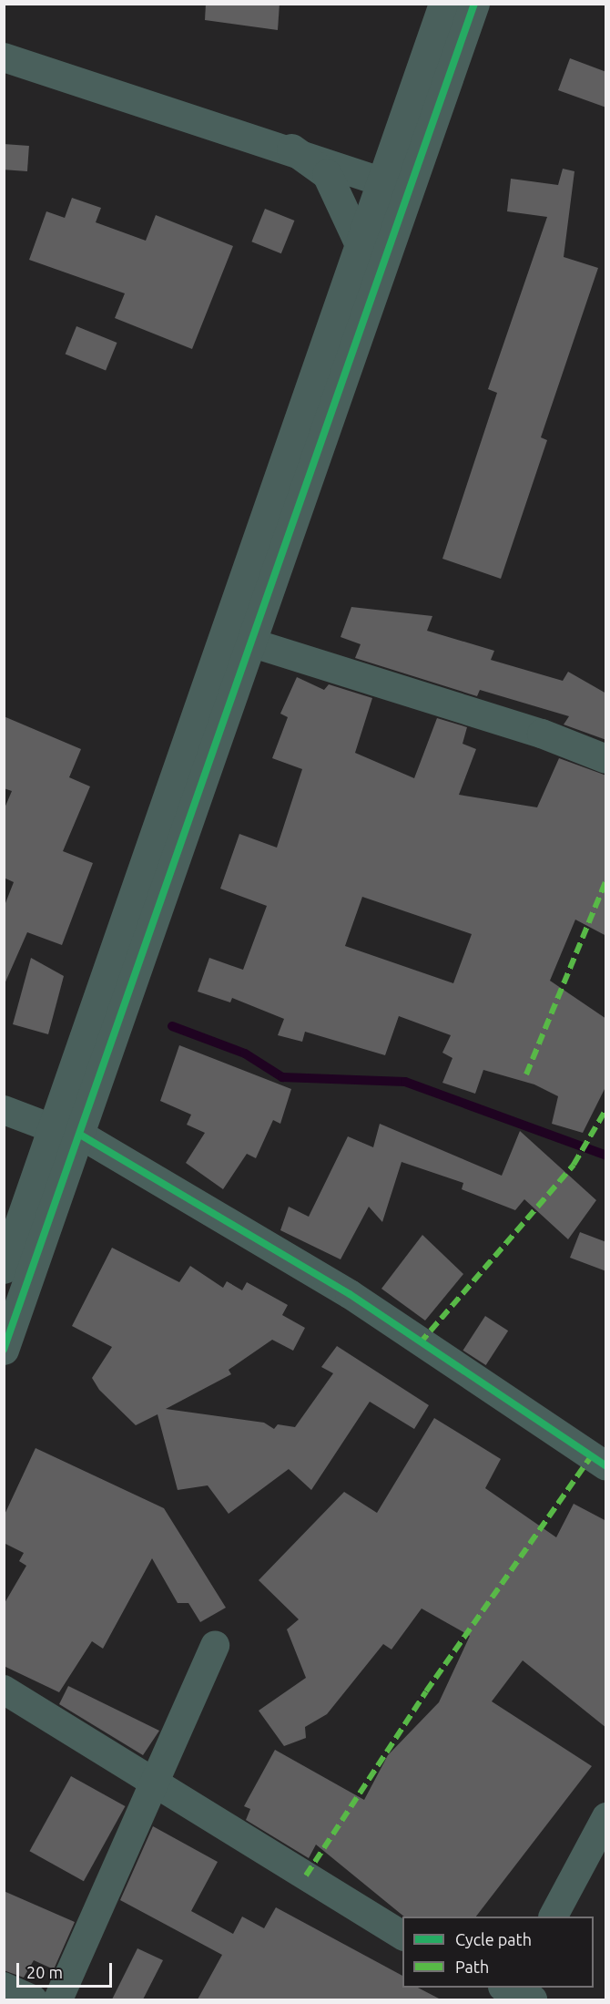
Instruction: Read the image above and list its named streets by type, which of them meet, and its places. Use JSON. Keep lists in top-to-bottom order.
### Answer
{
  "legend": ["Cycle path", "Path"],
  "scale_bar": "20 m"
}
